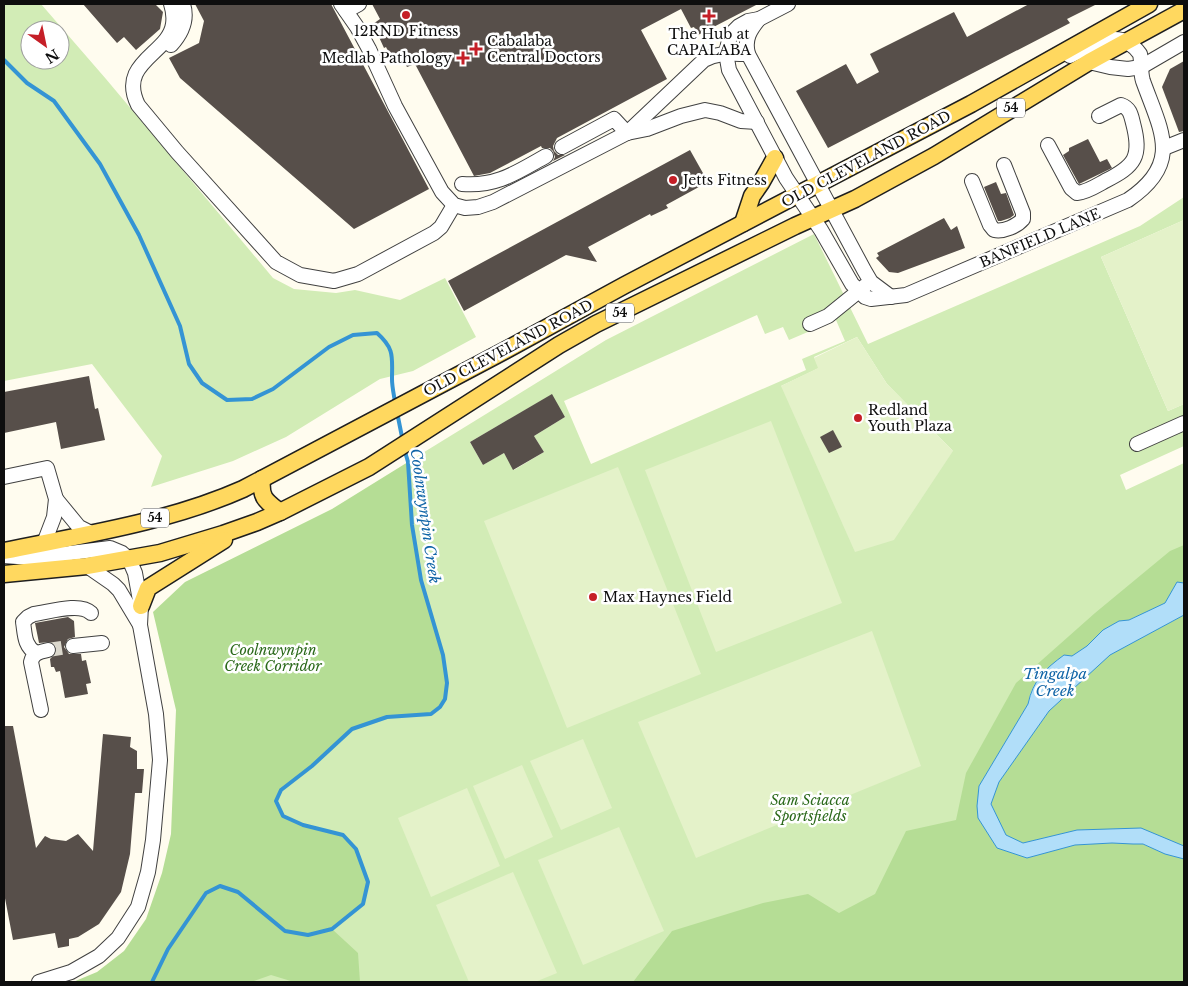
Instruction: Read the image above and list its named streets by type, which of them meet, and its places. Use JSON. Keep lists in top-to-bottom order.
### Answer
{
  "streets": {
    "main road": ["54", "OLD CLEVELAND ROAD"],
    "street": ["BANFIELD LANE"]
  },
  "water": ["Coolnwynpin Creek", "Tingalpa Creek"],
  "parks": ["Coolnwynpin Creek Corridor", "Sam Sciacca Sportsfields"],
  "places": {
    "other": [
      "12RND Fitness",
      "Jetts Fitness",
      "Redland Youth Plaza",
      "Max Haynes Field"
    ],
    "health": ["The Hub at CAPALABA", "Cabalaba Central Doctors", "Medlab Pathology"]
  },
  "north": "bottom right"
}
